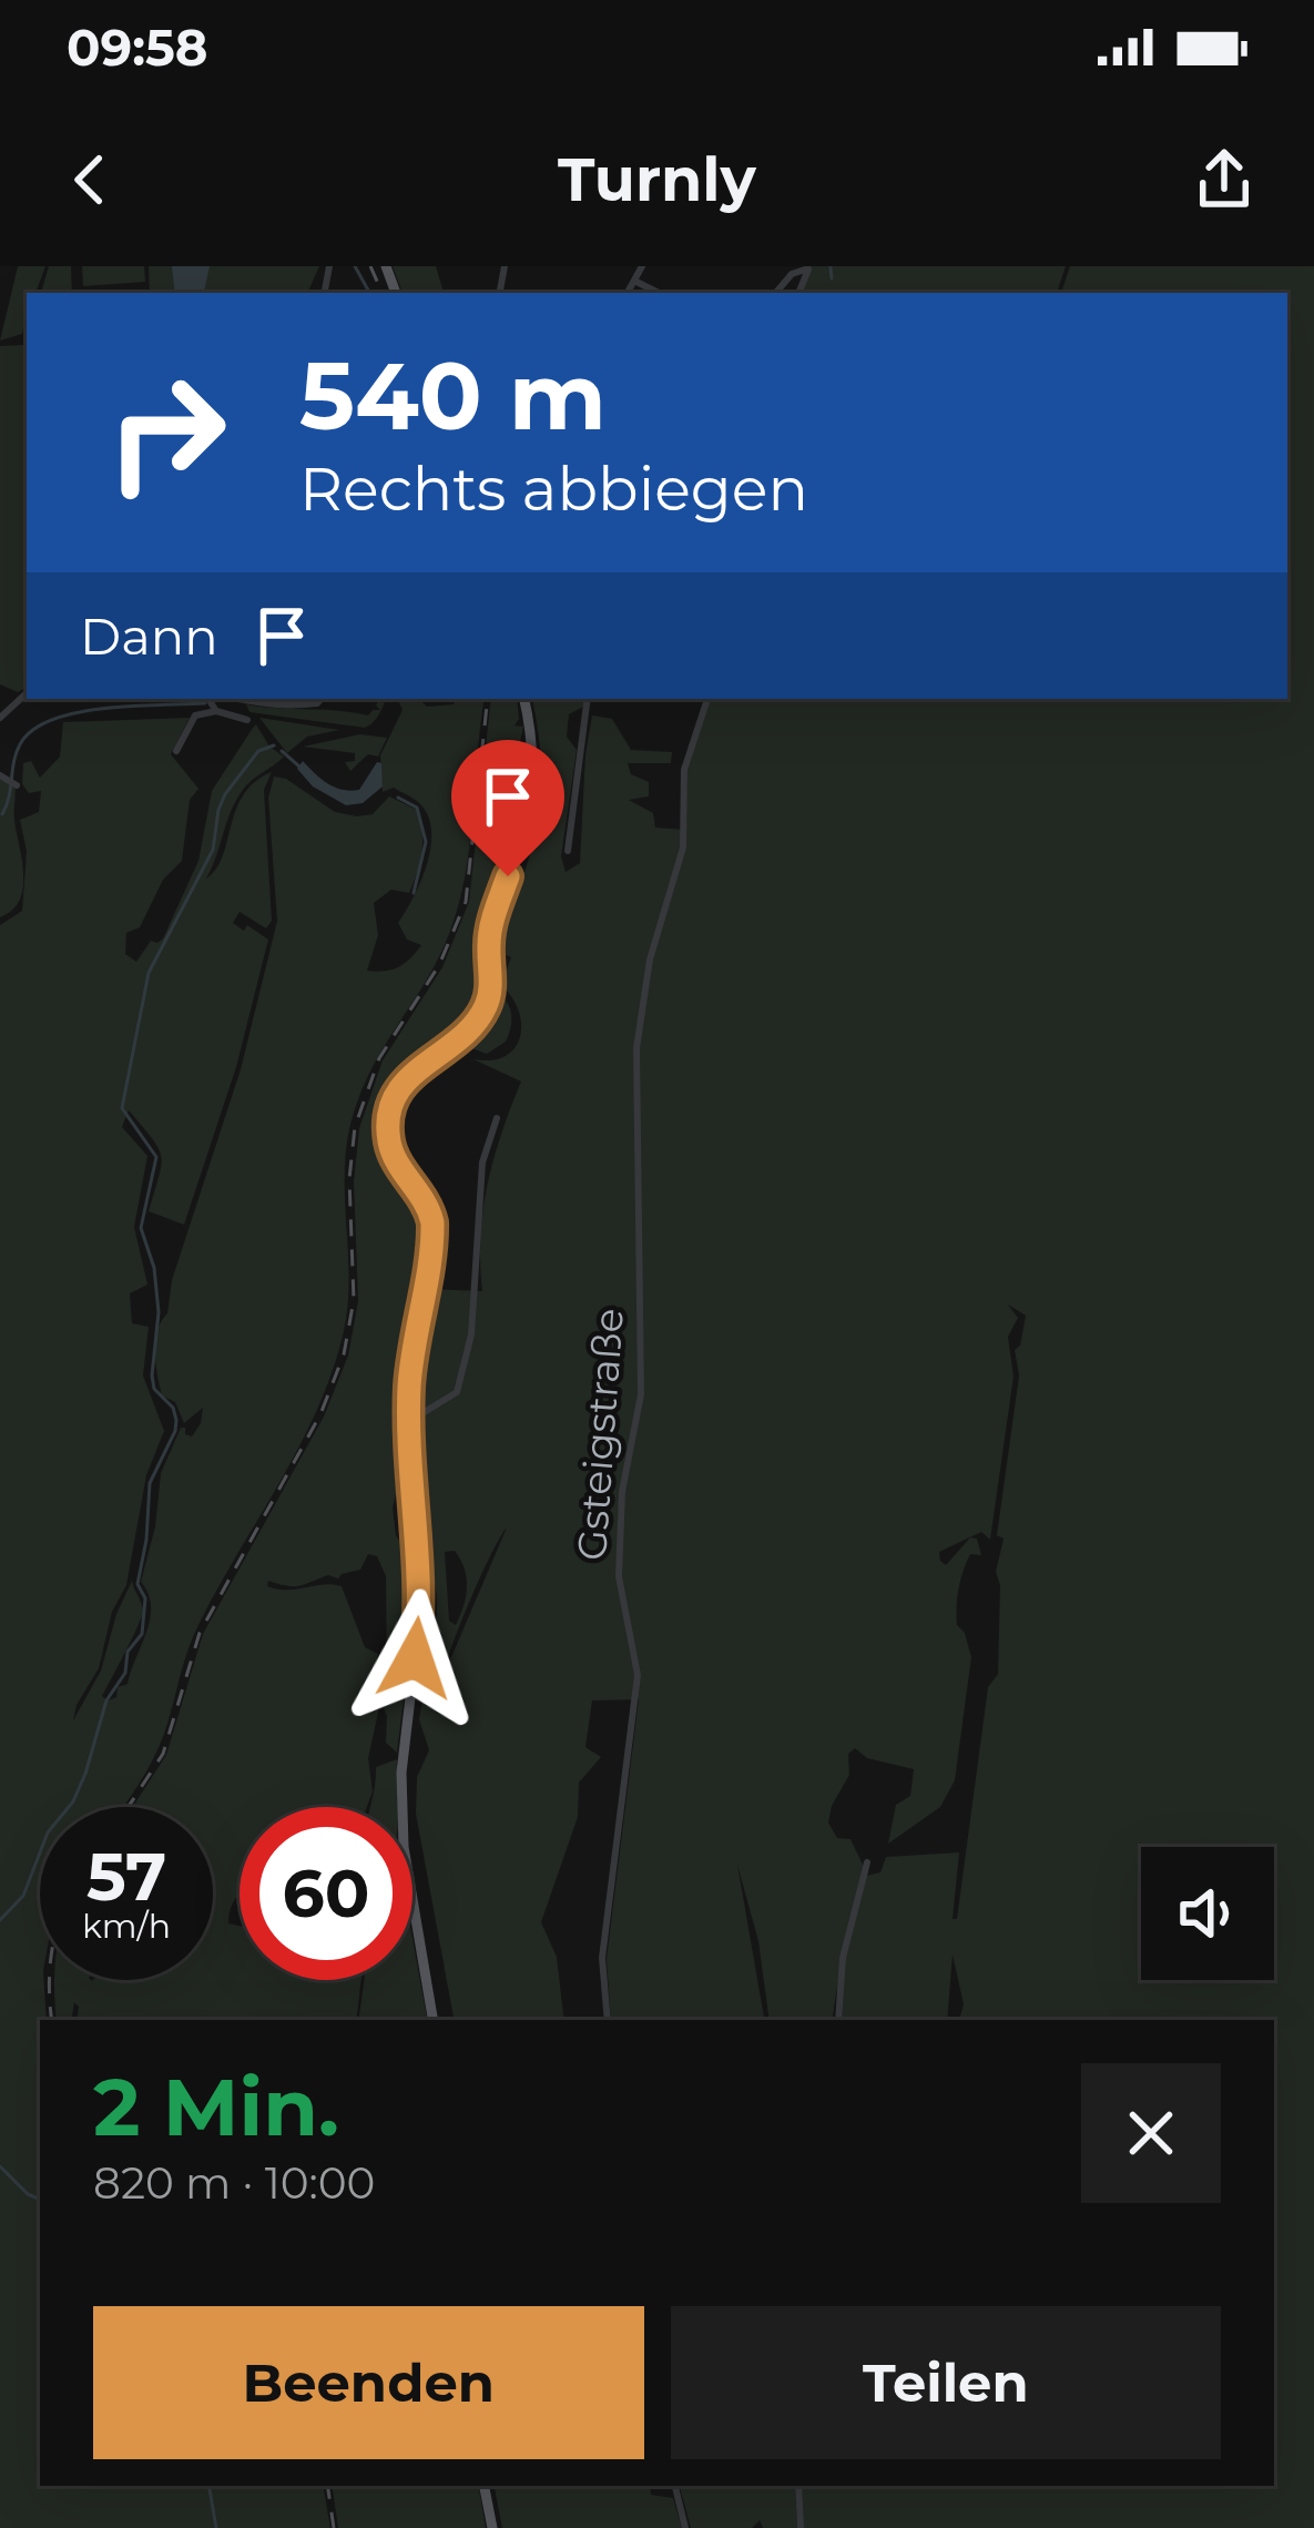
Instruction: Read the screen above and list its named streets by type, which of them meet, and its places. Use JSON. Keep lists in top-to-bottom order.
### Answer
{
  "streets": {
    "street": ["Gsteigstraße"]
  },
  "page": {
    "status": "09:58",
    "header": "Turnly",
    "turn": ["540 m", "Rechts abbiegen"],
    "then": "Dann",
    "speed": "57 km/h",
    "limit": "60",
    "heading": ["2 Min.", "820 m · 10:00"],
    "buttons": ["Beenden", "Teilen"]
  }
}
